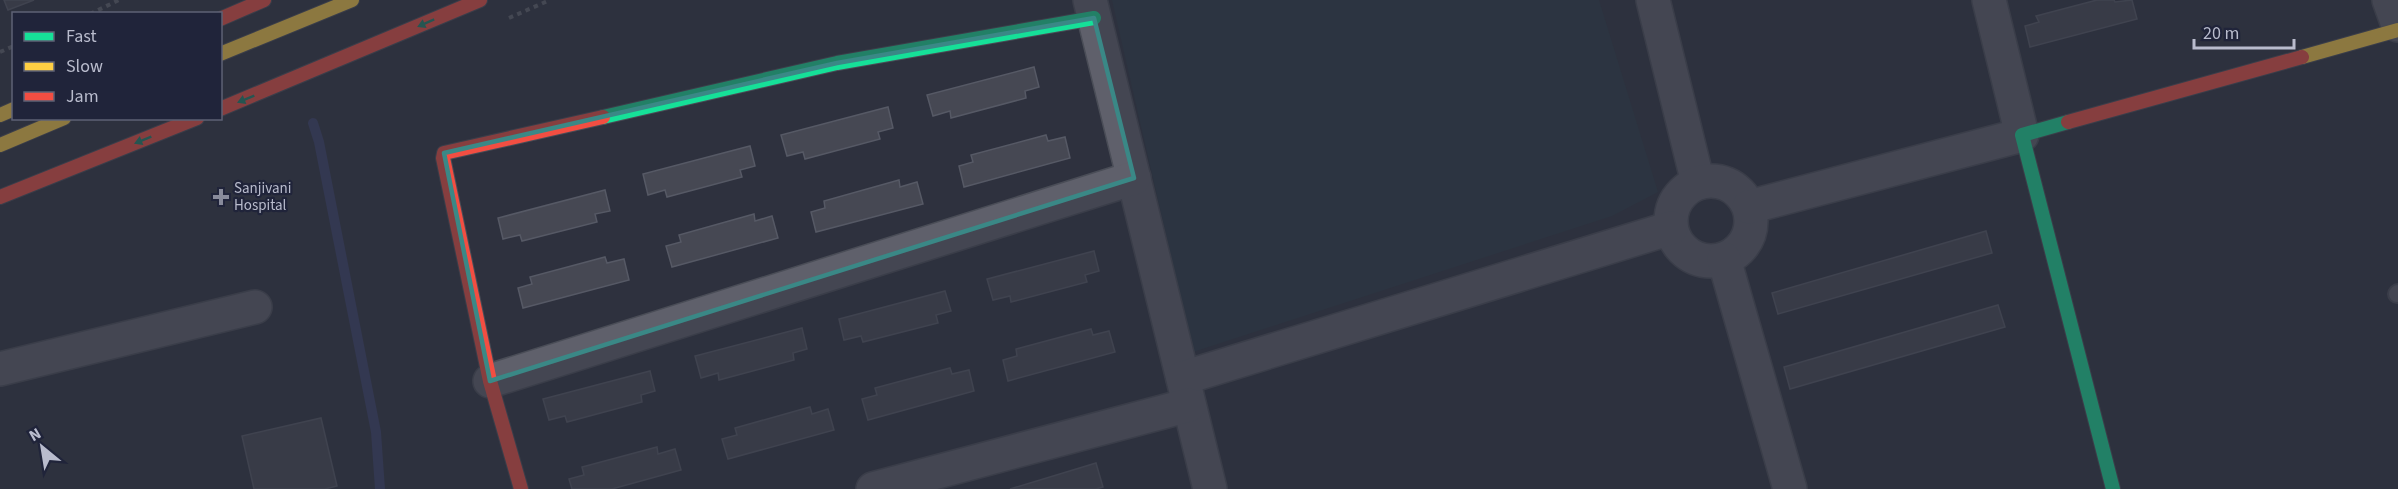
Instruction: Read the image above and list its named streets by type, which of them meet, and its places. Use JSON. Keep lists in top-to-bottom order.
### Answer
{
  "places": {
    "health": ["Sanjivani Hospital"]
  },
  "legend": ["Fast", "Slow", "Jam"],
  "scale_bar": "20 m",
  "north": "top left"
}
